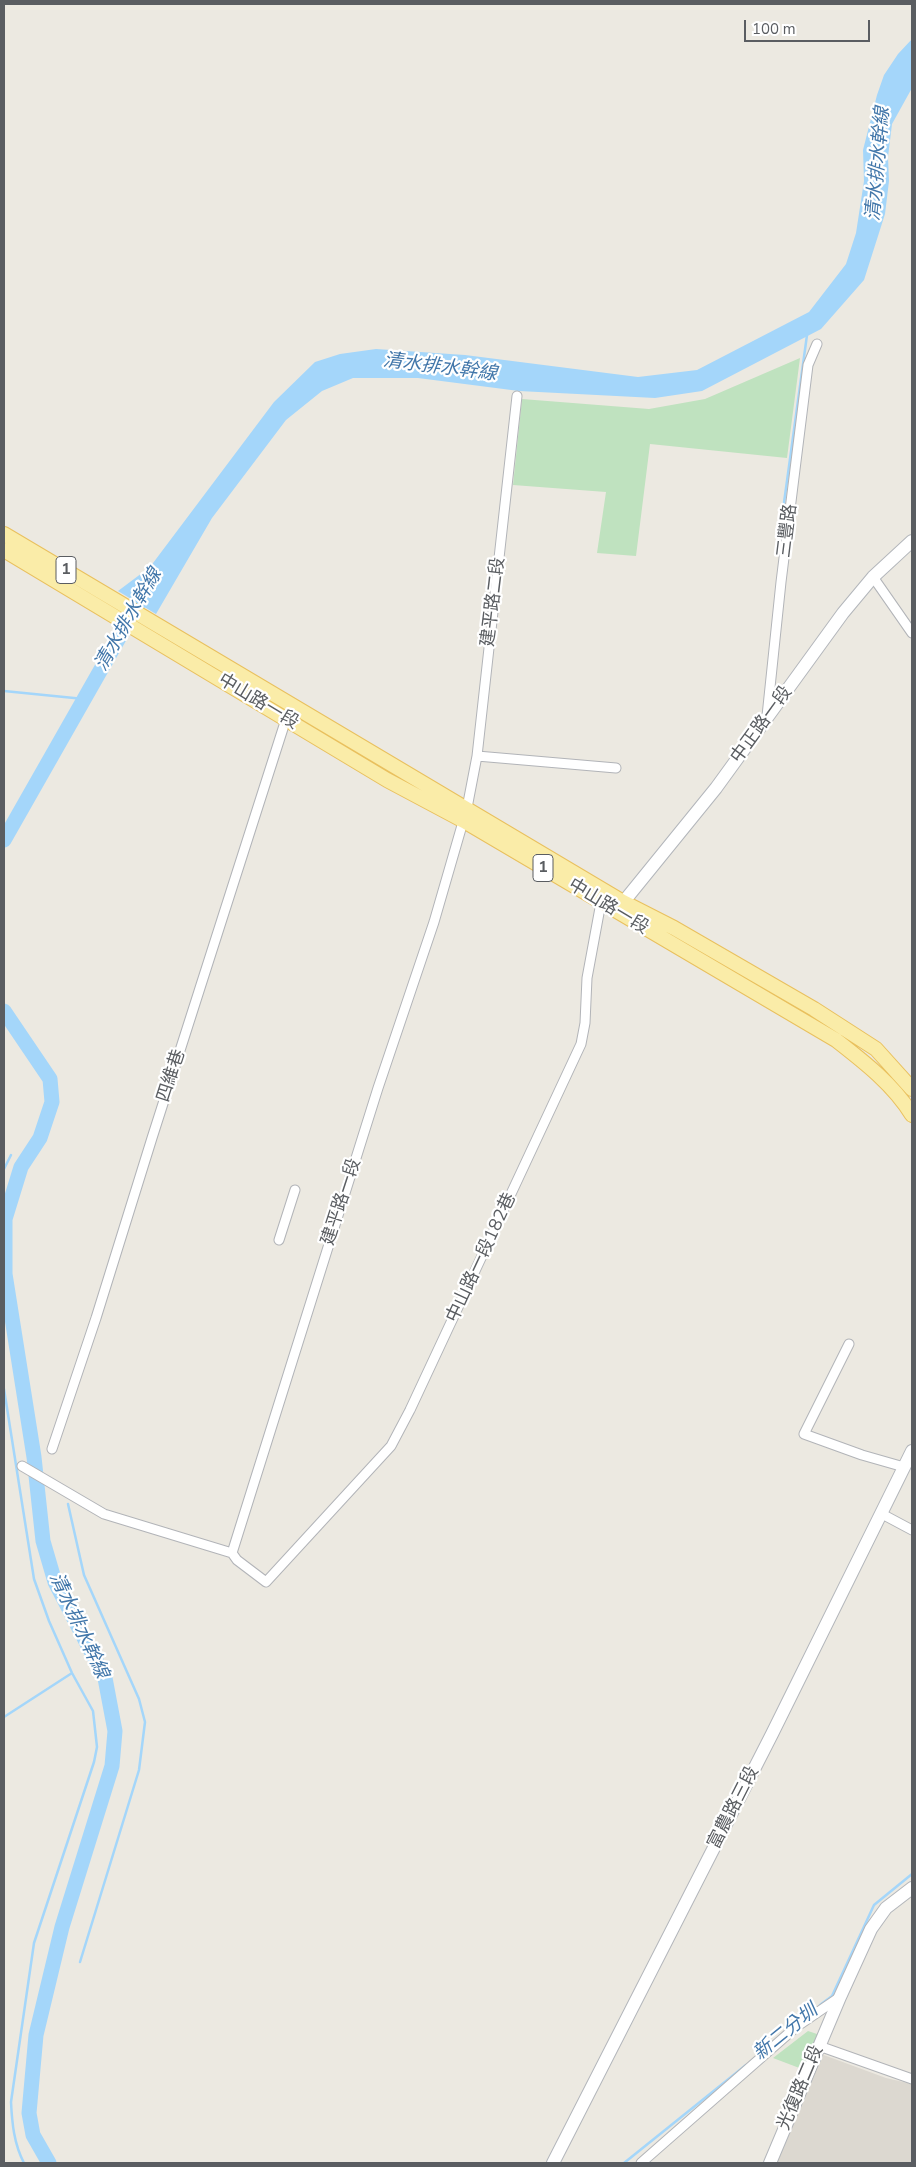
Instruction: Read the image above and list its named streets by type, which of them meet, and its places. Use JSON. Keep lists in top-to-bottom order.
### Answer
{
  "streets": {
    "main road": ["1", "中山路一段"],
    "street": [
      "三豐路",
      "建平路二段",
      "中正路一段",
      "四維巷",
      "建平路一段",
      "中山路一段182巷",
      "富農路三段",
      "光復路二段"
    ]
  },
  "crossings": [
    ["三豐路", "中正路一段"],
    ["建平路二段", "中山路一段"],
    ["建平路二段", "建平路一段"],
    ["中山路一段", "中正路一段"],
    ["中山路一段", "四維巷"],
    ["中山路一段", "建平路一段"],
    ["中山路一段", "中山路一段182巷"],
    ["建平路一段", "中山路一段182巷"]
  ],
  "water": ["清水排水幹線", "新二分圳"],
  "scale_bar": "100 m"
}
